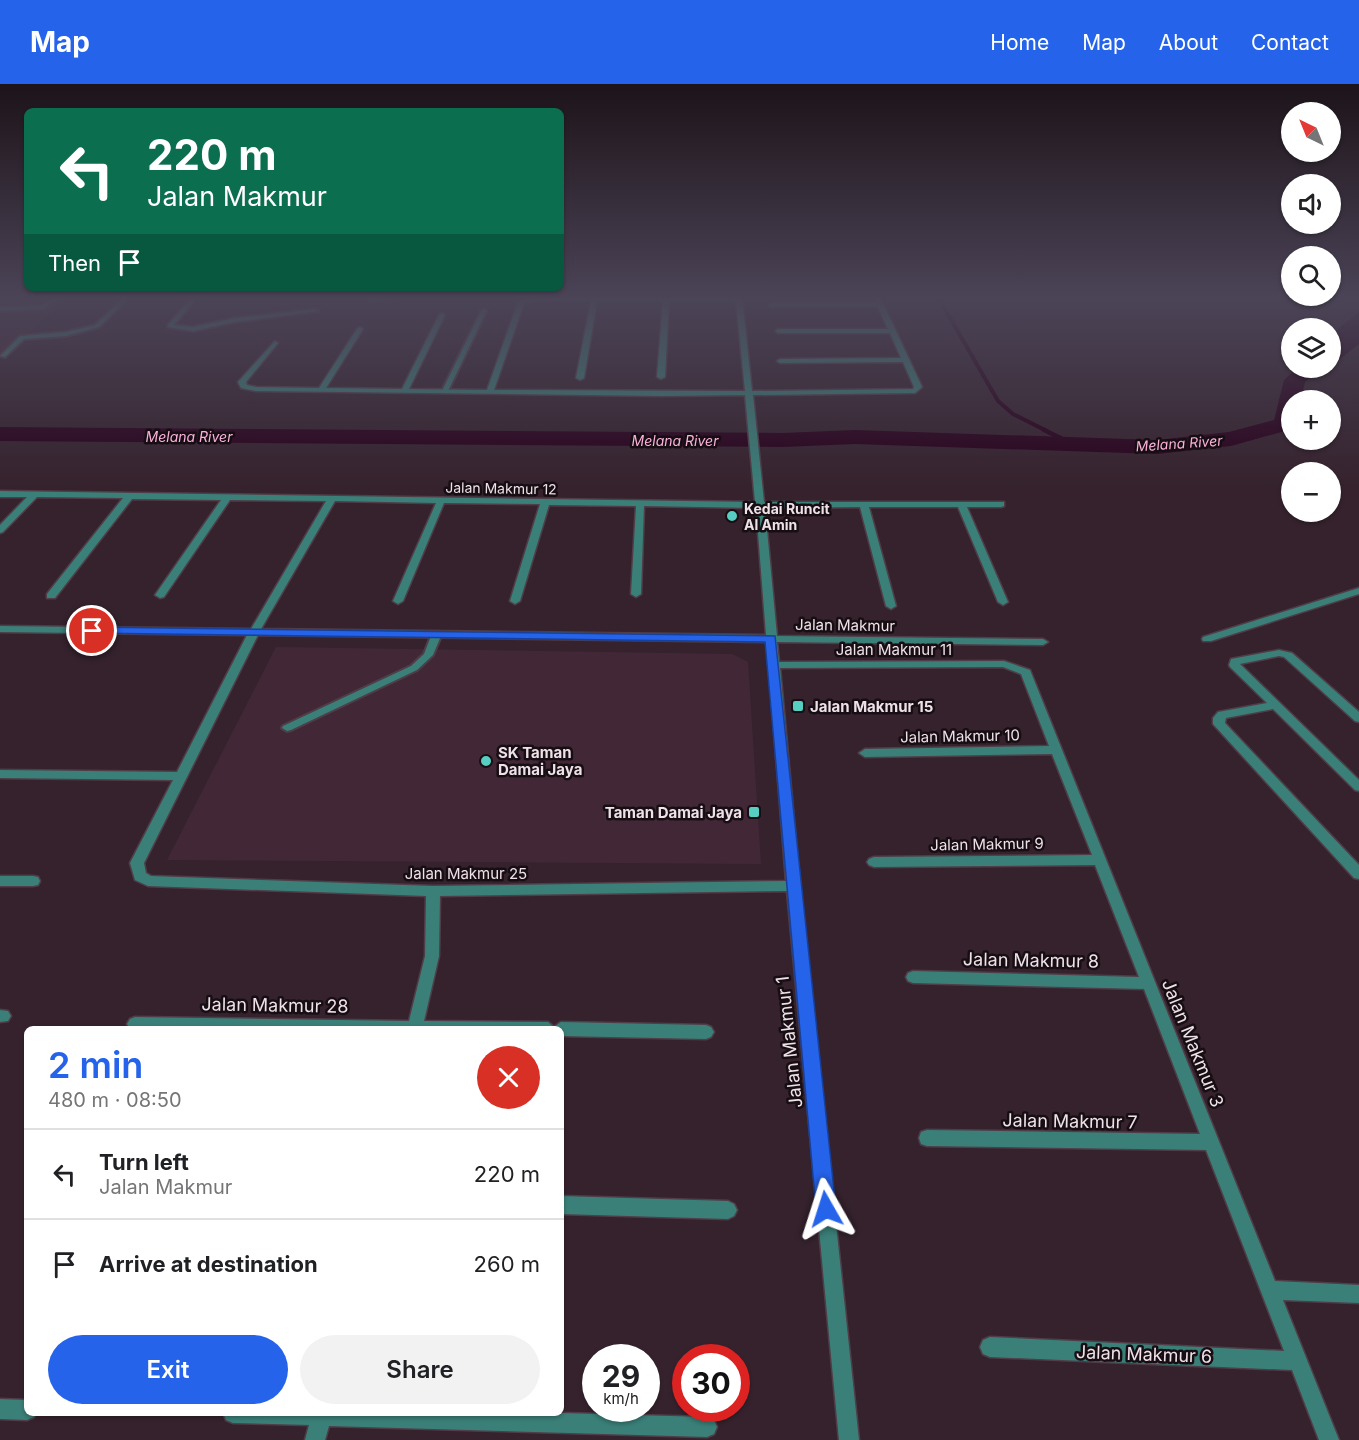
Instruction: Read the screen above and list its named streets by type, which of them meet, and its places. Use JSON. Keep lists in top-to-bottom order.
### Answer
{
  "streets": {
    "street": [
      "Jalan Makmur 12",
      "Jalan Makmur",
      "Jalan Makmur 11",
      "Jalan Makmur 10",
      "Jalan Makmur 9",
      "Jalan Makmur 25",
      "Jalan Makmur 8",
      "Jalan Makmur 28",
      "Jalan Makmur 1",
      "Jalan Makmur 3",
      "Jalan Makmur 7",
      "Jalan Makmur 6"
    ]
  },
  "crossings": [
    ["Jalan Makmur", "Jalan Makmur 1"],
    ["Jalan Makmur 11", "Jalan Makmur 1"],
    ["Jalan Makmur 11", "Jalan Makmur 3"],
    ["Jalan Makmur 10", "Jalan Makmur 3"],
    ["Jalan Makmur 9", "Jalan Makmur 3"],
    ["Jalan Makmur 25", "Jalan Makmur 1"],
    ["Jalan Makmur 8", "Jalan Makmur 3"],
    ["Jalan Makmur 3", "Jalan Makmur 7"],
    ["Jalan Makmur 3", "Jalan Makmur 6"]
  ],
  "water": ["Melana River"],
  "places": {
    "other": ["Kedai Runcit Al Amin", "SK Taman Damai Jaya"],
    "transit": ["Jalan Makmur 15", "Taman Damai Jaya"]
  },
  "north": "top left",
  "page": {
    "header": "Map",
    "nav": [
      "Home",
      "Map",
      "About",
      "Contact"
    ],
    "map_buttons": ["+", "−"],
    "turn": ["220 m", "Jalan Makmur"],
    "then": "Then",
    "heading": ["2 min", "480 m · 08:50"],
    "list": [
      {
        "name": "Turn left",
        "note": "Jalan Makmur",
        "value": "220 m"
      },
      {
        "name": "Arrive at destination",
        "value": "260 m"
      }
    ],
    "buttons": ["Exit", "Share"],
    "speed": "29 km/h",
    "limit": "30"
  }
}
